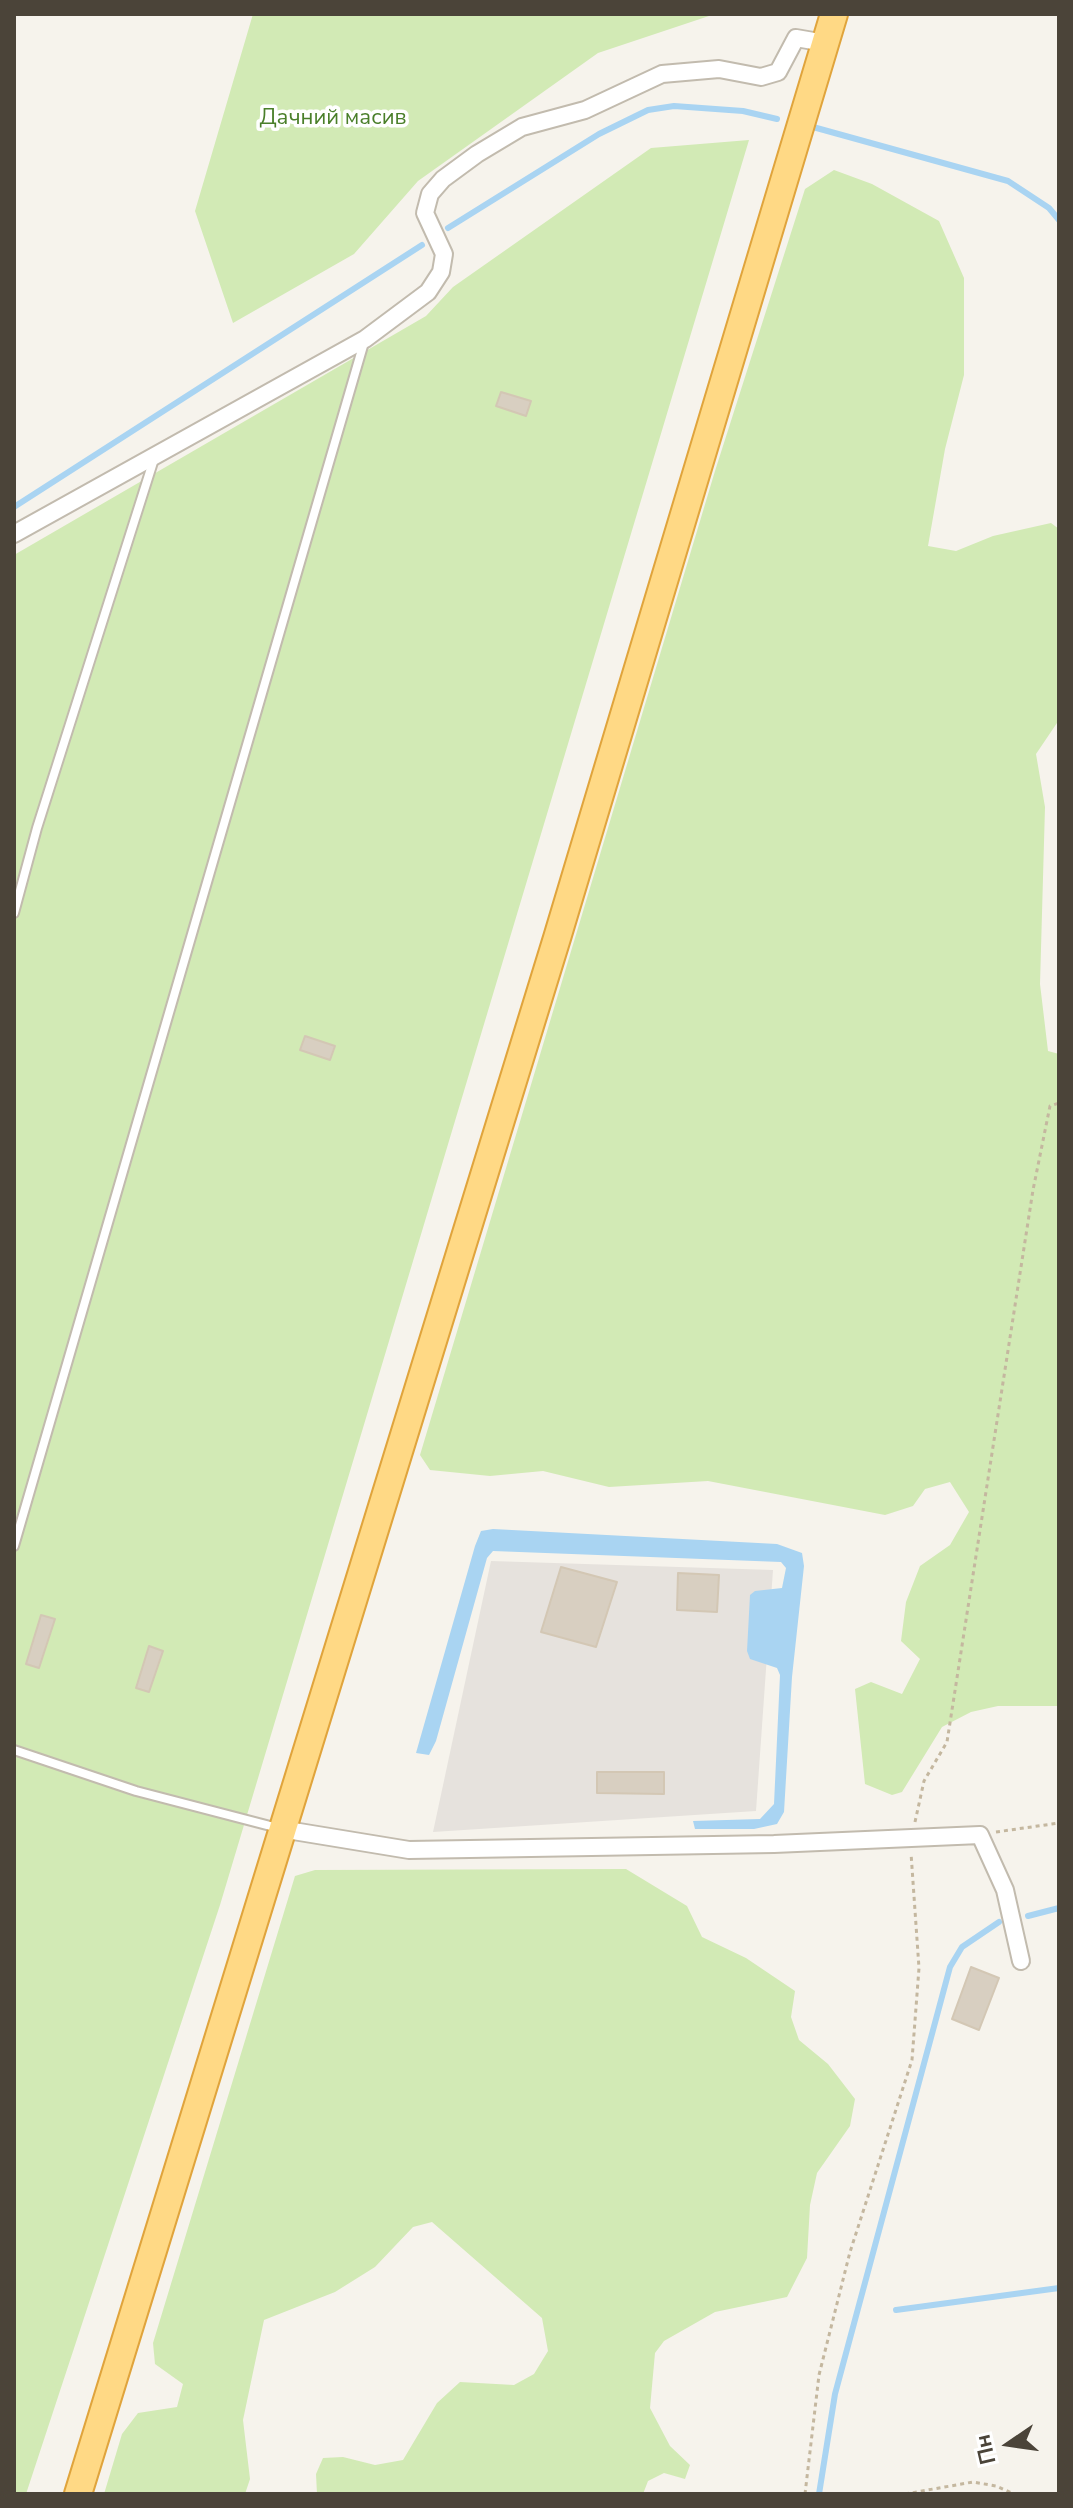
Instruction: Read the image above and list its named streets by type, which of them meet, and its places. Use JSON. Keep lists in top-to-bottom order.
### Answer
{
  "parks": ["Дачний масив"],
  "north": "left"
}
